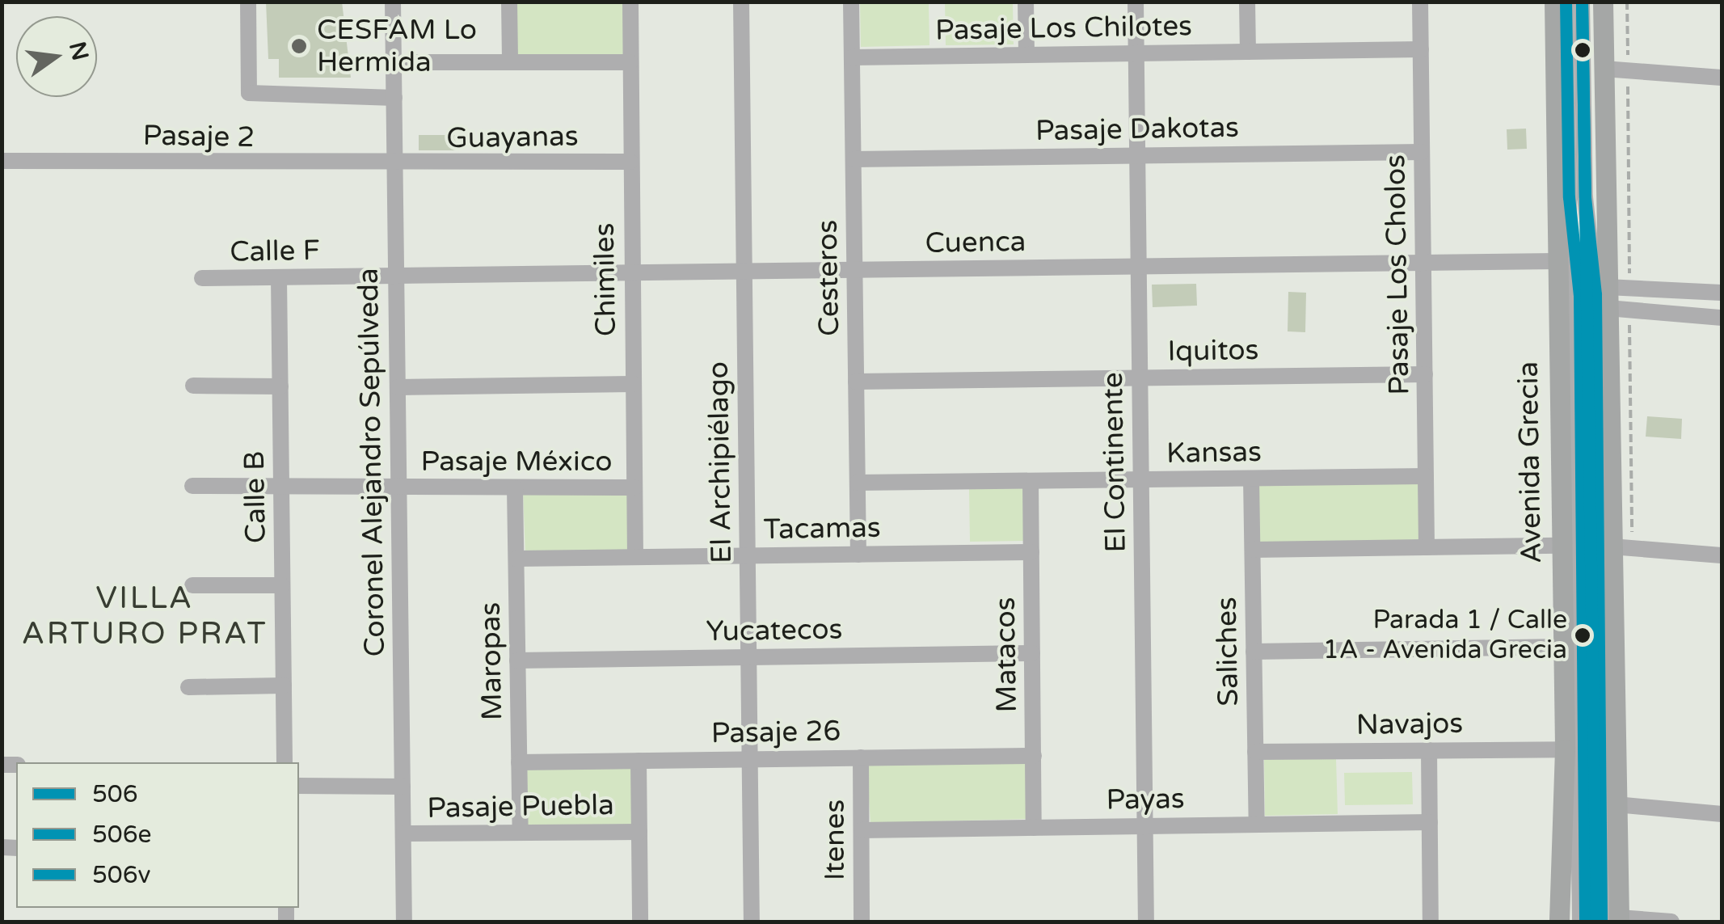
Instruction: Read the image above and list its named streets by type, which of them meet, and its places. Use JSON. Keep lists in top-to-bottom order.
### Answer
{
  "streets": {
    "main road": ["Avenida Grecia"],
    "street": [
      "Pasaje Los Chilotes",
      "Pasaje Dakotas",
      "Pasaje 2",
      "Guayanas",
      "Cuenca",
      "Calle F",
      "Pasaje Los Cholos",
      "Cesteros",
      "Chimiles",
      "Iquitos",
      "Kansas",
      "Pasaje México",
      "Coronel Alejandro Sepúlveda",
      "El Archipiélago",
      "El Continente",
      "Calle B",
      "Tacamas",
      "Yucatecos",
      "Saliches",
      "Matacos",
      "Maropas",
      "Navajos",
      "Pasaje 26",
      "Payas",
      "Pasaje Puebla",
      "Itenes"
    ]
  },
  "crossings": [
    ["Pasaje Los Chilotes", "Pasaje Los Cholos"],
    ["Pasaje Los Chilotes", "Cesteros"],
    ["Pasaje Los Chilotes", "El Continente"],
    ["Pasaje Dakotas", "Pasaje Los Cholos"],
    ["Pasaje Dakotas", "Cesteros"],
    ["Pasaje Dakotas", "El Continente"],
    ["Pasaje 2", "Guayanas"],
    ["Pasaje 2", "Coronel Alejandro Sepúlveda"],
    ["Guayanas", "Chimiles"],
    ["Guayanas", "Coronel Alejandro Sepúlveda"],
    ["Cuenca", "Calle F"],
    ["Cuenca", "Pasaje Los Cholos"],
    ["Cuenca", "Cesteros"],
    ["Cuenca", "Chimiles"],
    ["Cuenca", "Coronel Alejandro Sepúlveda"],
    ["Cuenca", "El Archipiélago"],
    ["Cuenca", "El Continente"],
    ["Cuenca", "Avenida Grecia"],
    ["Calle F", "Coronel Alejandro Sepúlveda"],
    ["Calle F", "Calle B"],
    ["Pasaje Los Cholos", "Iquitos"],
    ["Pasaje Los Cholos", "Kansas"],
    ["Cesteros", "Iquitos"],
    ["Cesteros", "Kansas"],
    ["Cesteros", "Tacamas"],
    ["Chimiles", "Pasaje México"],
    ["Chimiles", "Tacamas"],
    ["Iquitos", "El Continente"],
    ["Kansas", "El Continente"],
    ["Kansas", "Saliches"],
    ["Kansas", "Matacos"],
    ["Pasaje México", "Coronel Alejandro Sepúlveda"],
    ["Pasaje México", "Calle B"],
    ["Pasaje México", "Maropas"],
    ["Coronel Alejandro Sepúlveda", "Pasaje Puebla"],
    ["El Archipiélago", "Tacamas"],
    ["El Archipiélago", "Yucatecos"],
    ["El Archipiélago", "Pasaje 26"],
    ["El Continente", "Payas"],
    ["Avenida Grecia", "Navajos"],
    ["Tacamas", "Matacos"],
    ["Tacamas", "Maropas"],
    ["Yucatecos", "Matacos"],
    ["Yucatecos", "Maropas"],
    ["Saliches", "Navajos"],
    ["Saliches", "Payas"],
    ["Matacos", "Pasaje 26"],
    ["Matacos", "Payas"],
    ["Maropas", "Pasaje 26"],
    ["Maropas", "Pasaje Puebla"],
    ["Pasaje 26", "Itenes"],
    ["Payas", "Itenes"]
  ],
  "districts": ["VILLA ARTURO PRAT"],
  "places": ["CESFAM Lo Hermida", "Parada 1 / Calle 1A - Avenida Grecia"],
  "lines": ["transit line 506", "transit line 506e", "transit line 506v"],
  "legend": ["506", "506e", "506v"],
  "north": "right"
}
